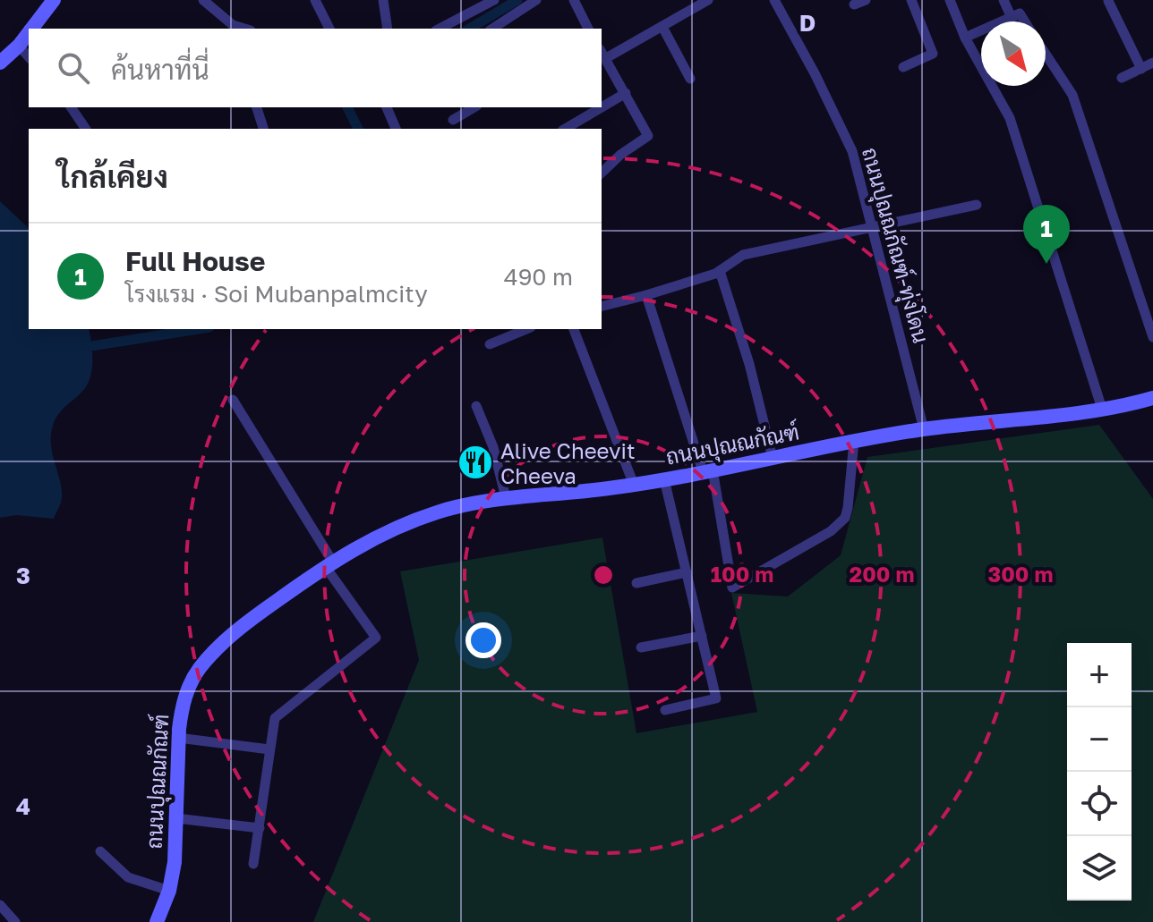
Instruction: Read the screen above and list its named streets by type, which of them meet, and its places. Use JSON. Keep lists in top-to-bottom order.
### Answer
{
  "streets": {
    "street": ["ถนนปุณณกัณฑ์-ทุ่งโดน", "ถนนปุณณกัณฑ์"]
  },
  "crossings": [
    ["ถนนปุณณกัณฑ์-ทุ่งโดน", "ถนนปุณณกัณฑ์"]
  ],
  "places": {
    "restaurant": ["Alive Cheevit Cheeva"]
  },
  "north": "bottom right",
  "page": {
    "search": "ค้นหาที่นี่",
    "heading": "ใกล้เคียง",
    "pins": "1",
    "list": [
      {
        "mark": "1",
        "name": "Full House",
        "note": "โรงแรม · Soi Mubanpalmcity",
        "value": "490 m"
      }
    ],
    "map_buttons": ["+", "−"]
  },
  "grid": {
    "columns": ["D"],
    "rows": ["3", "4"]
  },
  "rings": ["100 m", "200 m", "300 m"]
}
